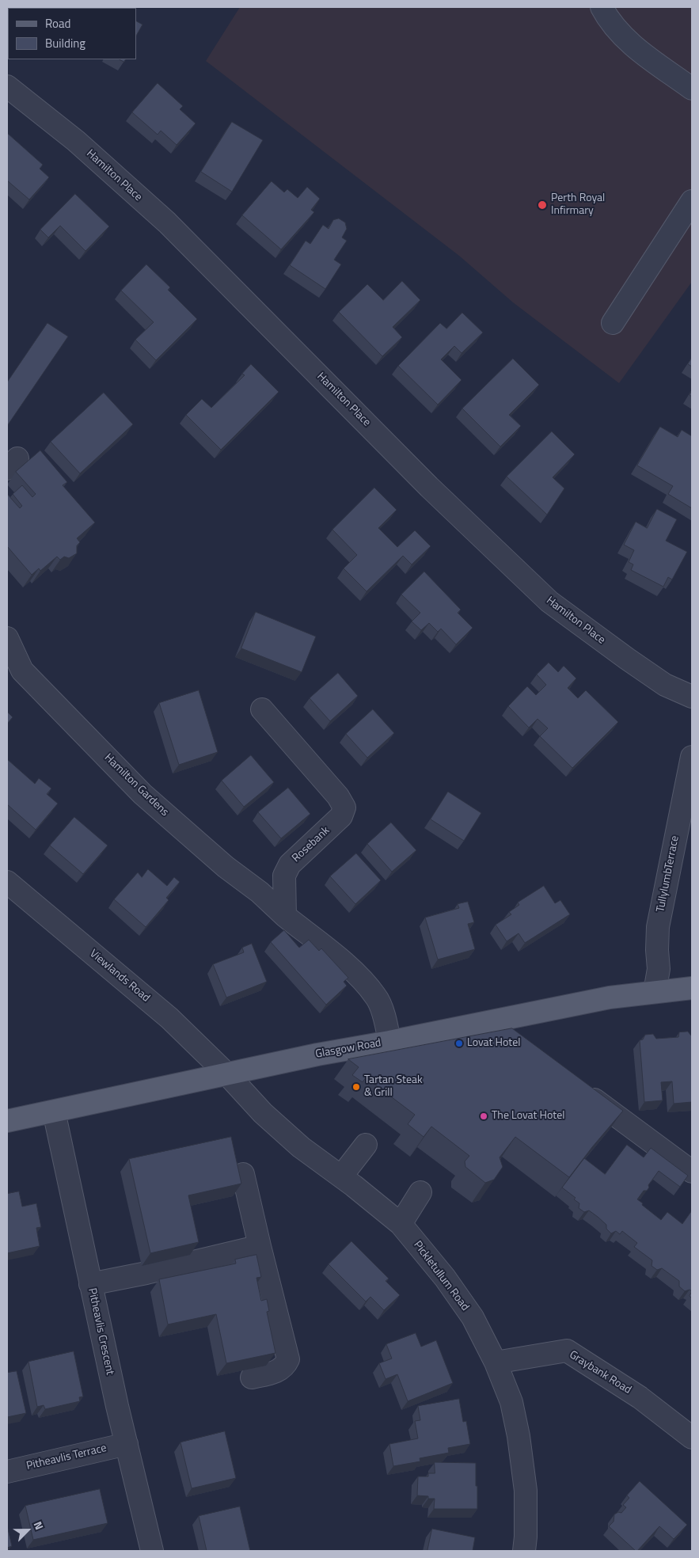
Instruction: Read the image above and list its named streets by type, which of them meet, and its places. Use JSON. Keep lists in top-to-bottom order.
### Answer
{
  "streets": {
    "main road": ["Glasgow Road"],
    "street": [
      "Hamilton Place",
      "Hamilton Gardens",
      "Rosebank",
      "TullylumbTerrace",
      "Viewlands Road",
      "Pickletullum Road",
      "Pitheavlis Crescent",
      "Graybank Road",
      "Pitheavlis Terrace"
    ]
  },
  "crossings": [
    ["Hamilton Gardens", "Rosebank"],
    ["TullylumbTerrace", "Glasgow Road"],
    ["Viewlands Road", "Glasgow Road"],
    ["Viewlands Road", "Pickletullum Road"],
    ["Glasgow Road", "Pickletullum Road"],
    ["Glasgow Road", "Pitheavlis Crescent"],
    ["Pickletullum Road", "Graybank Road"],
    ["Pitheavlis Crescent", "Pitheavlis Terrace"]
  ],
  "places": [
    "Perth Royal Infirmary",
    "Lovat Hotel",
    "Tartan Steak & Grill",
    "The Lovat Hotel"
  ],
  "legend": ["Road", "Building"],
  "north": "top right"
}
